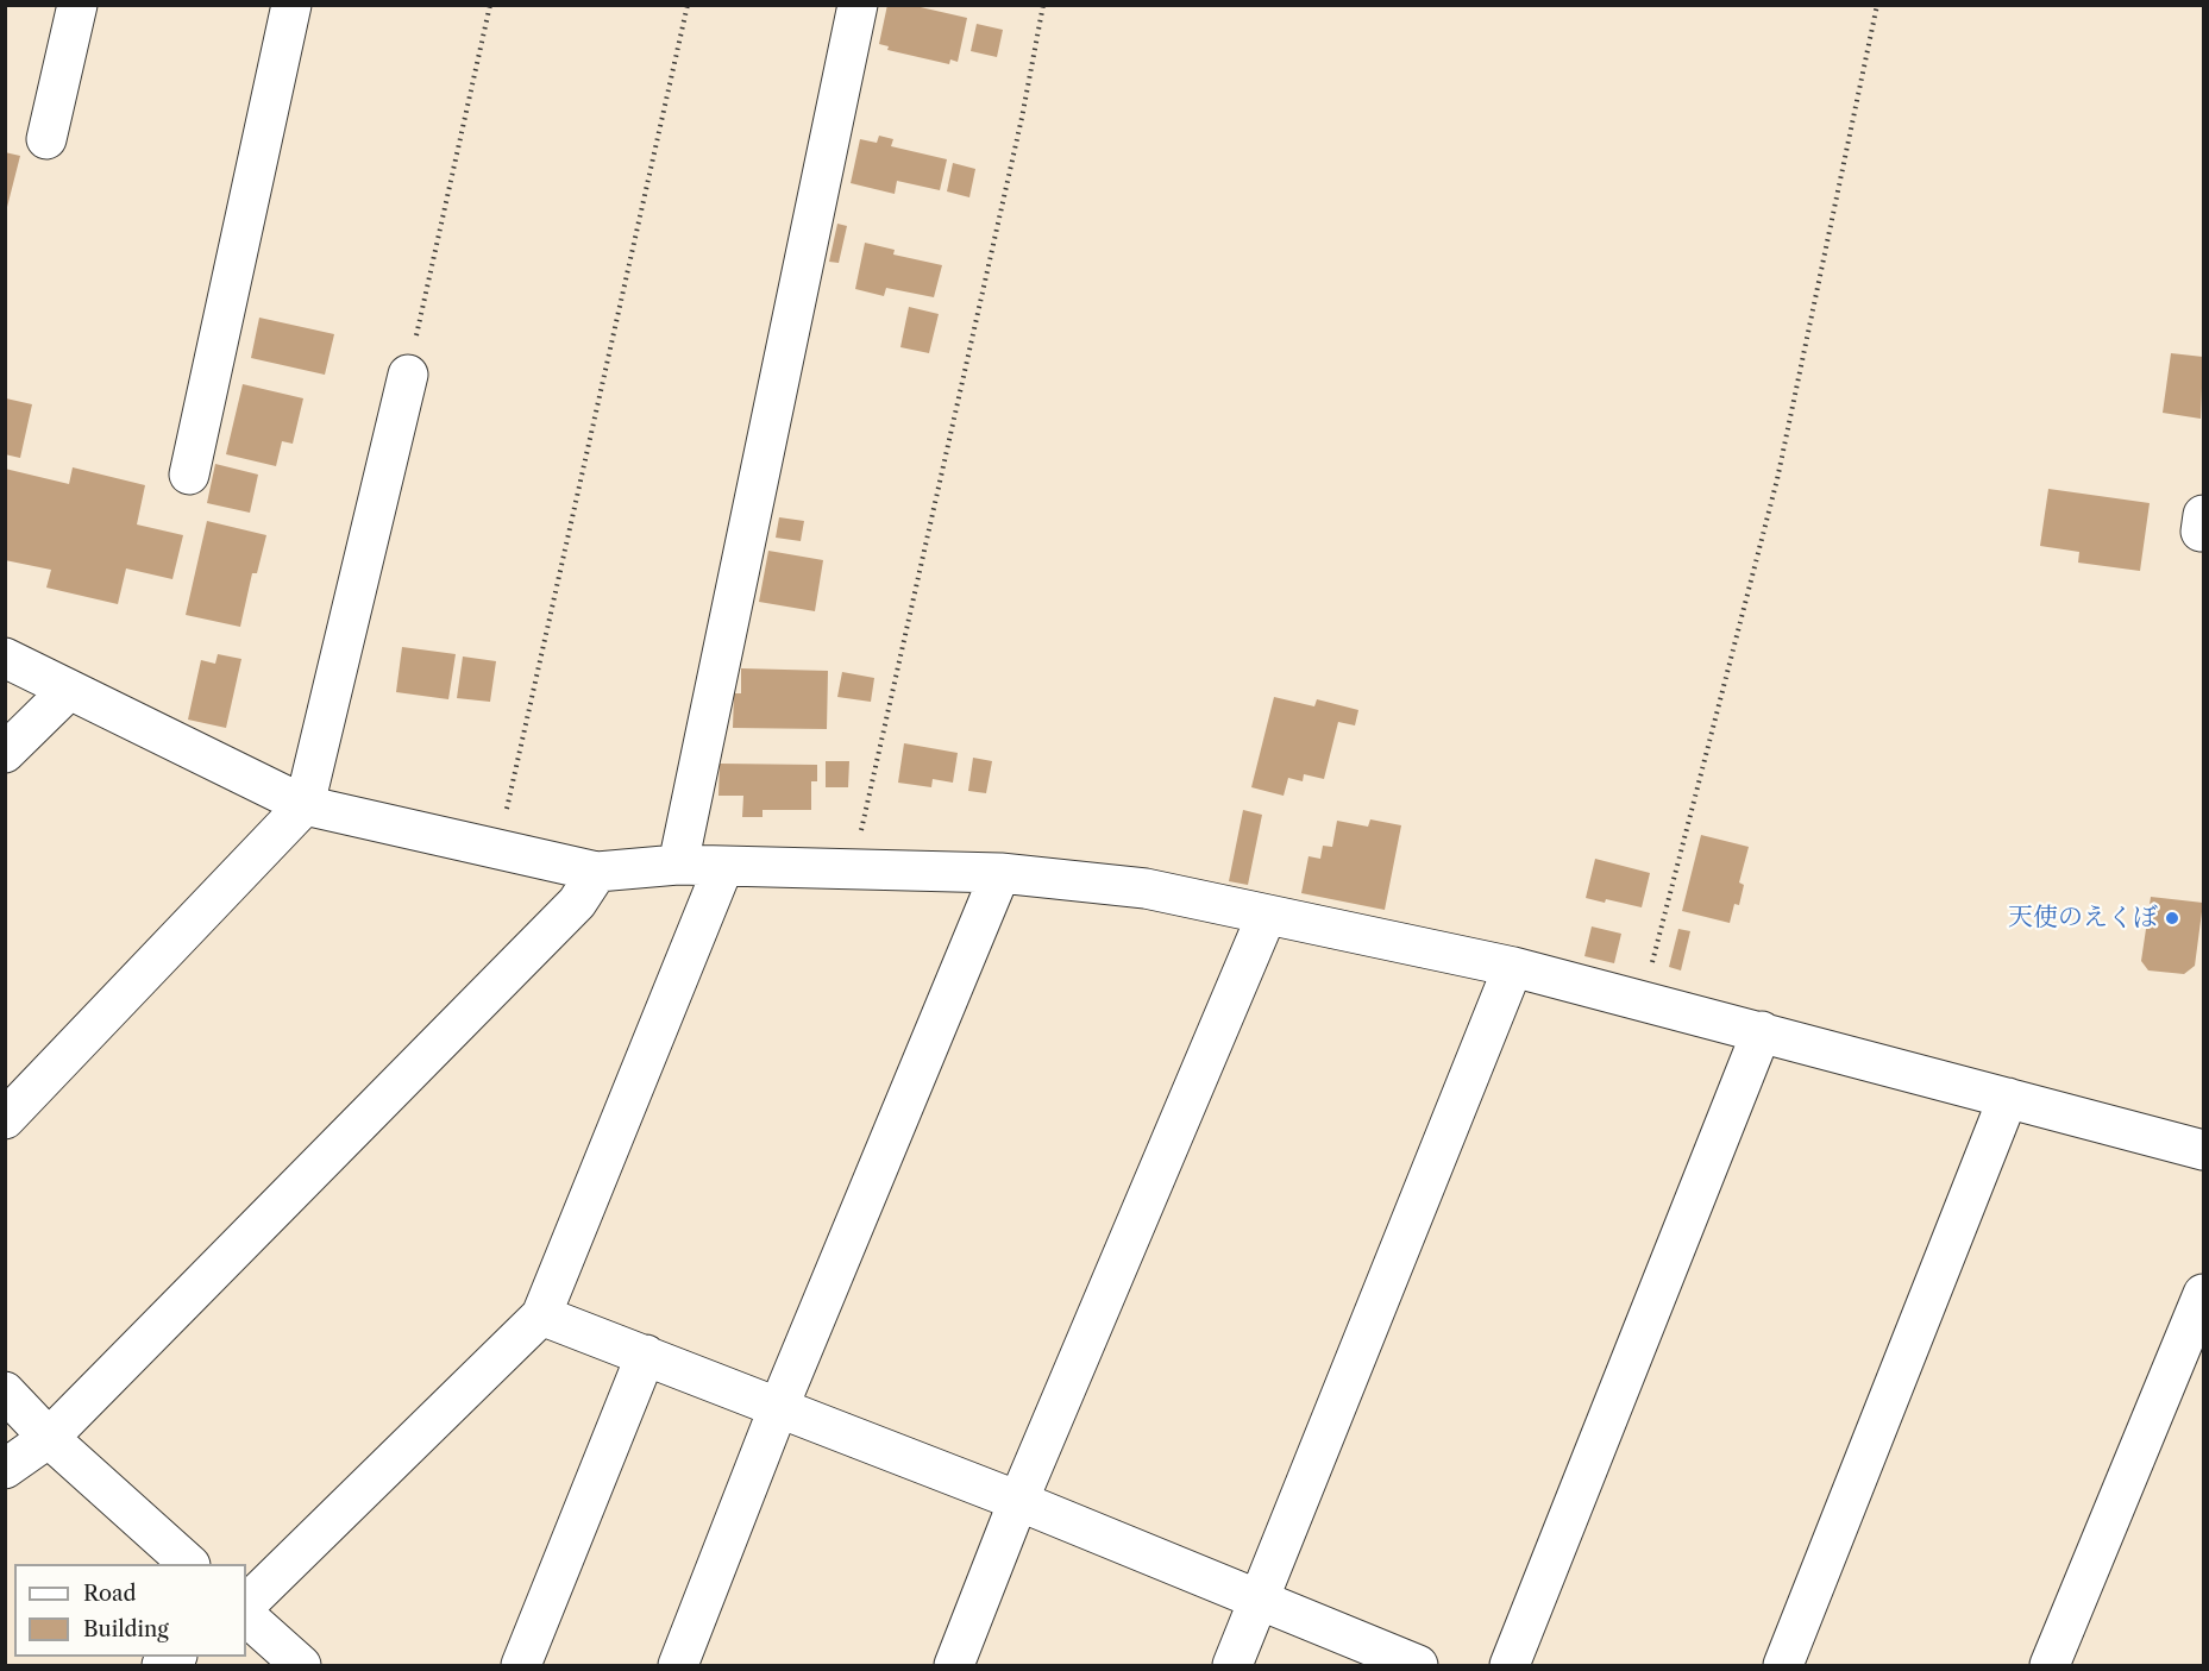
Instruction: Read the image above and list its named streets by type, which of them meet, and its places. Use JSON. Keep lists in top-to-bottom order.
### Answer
{
  "places": ["天使のえくぼ"],
  "legend": ["Road", "Building"]
}
